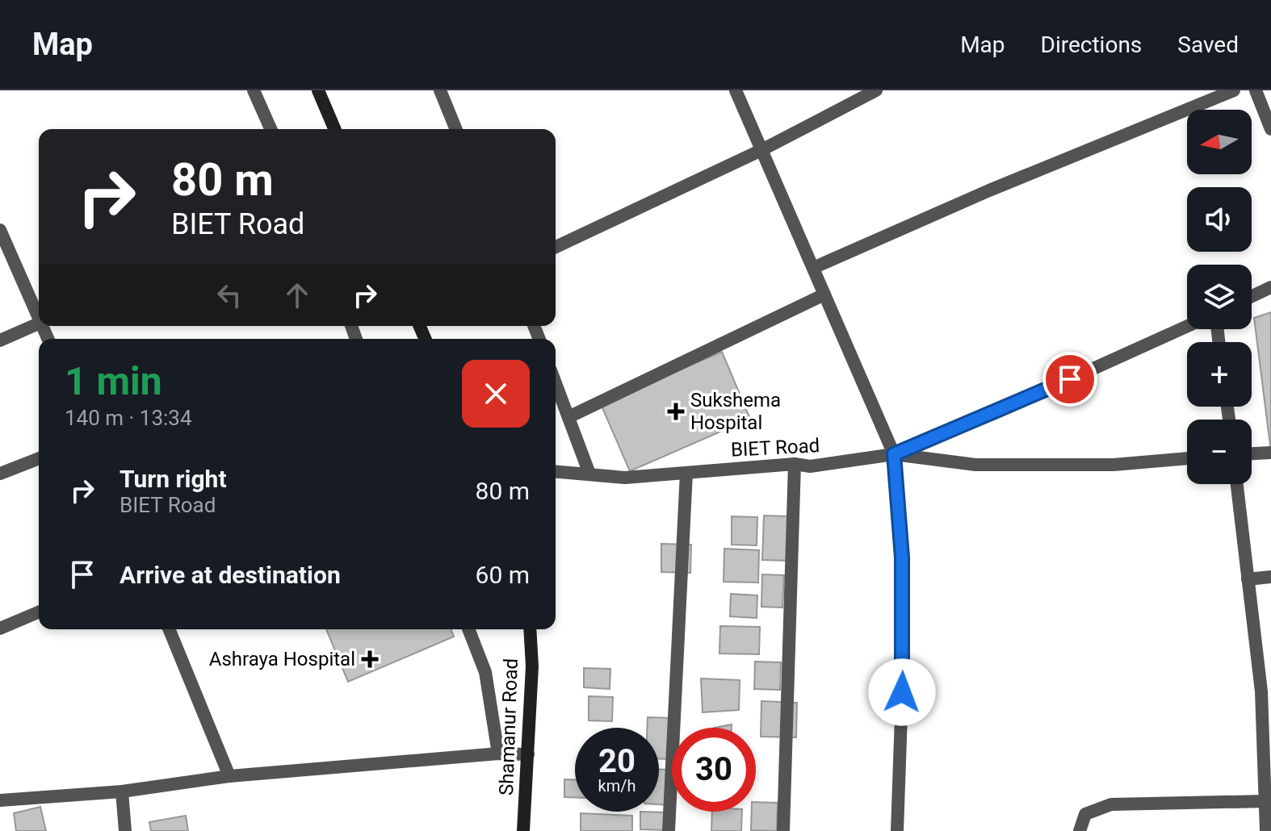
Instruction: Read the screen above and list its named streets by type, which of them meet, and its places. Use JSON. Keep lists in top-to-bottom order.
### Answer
{
  "streets": {
    "main road": ["Shamanur Road"],
    "street": ["BIET Road"]
  },
  "places": {
    "health": ["Sukshema Hospital", "Ashraya Hospital"]
  },
  "north": "left",
  "page": {
    "header": "Map",
    "nav": ["Map", "Directions", "Saved"],
    "map_buttons": ["+", "−"],
    "turn": ["80 m", "BIET Road"],
    "heading": ["1 min", "140 m · 13:34"],
    "list": [
      {
        "name": "Turn right",
        "note": "BIET Road",
        "value": "80 m"
      },
      {
        "name": "Arrive at destination",
        "value": "60 m"
      }
    ],
    "speed": "20 km/h",
    "limit": "30"
  }
}
